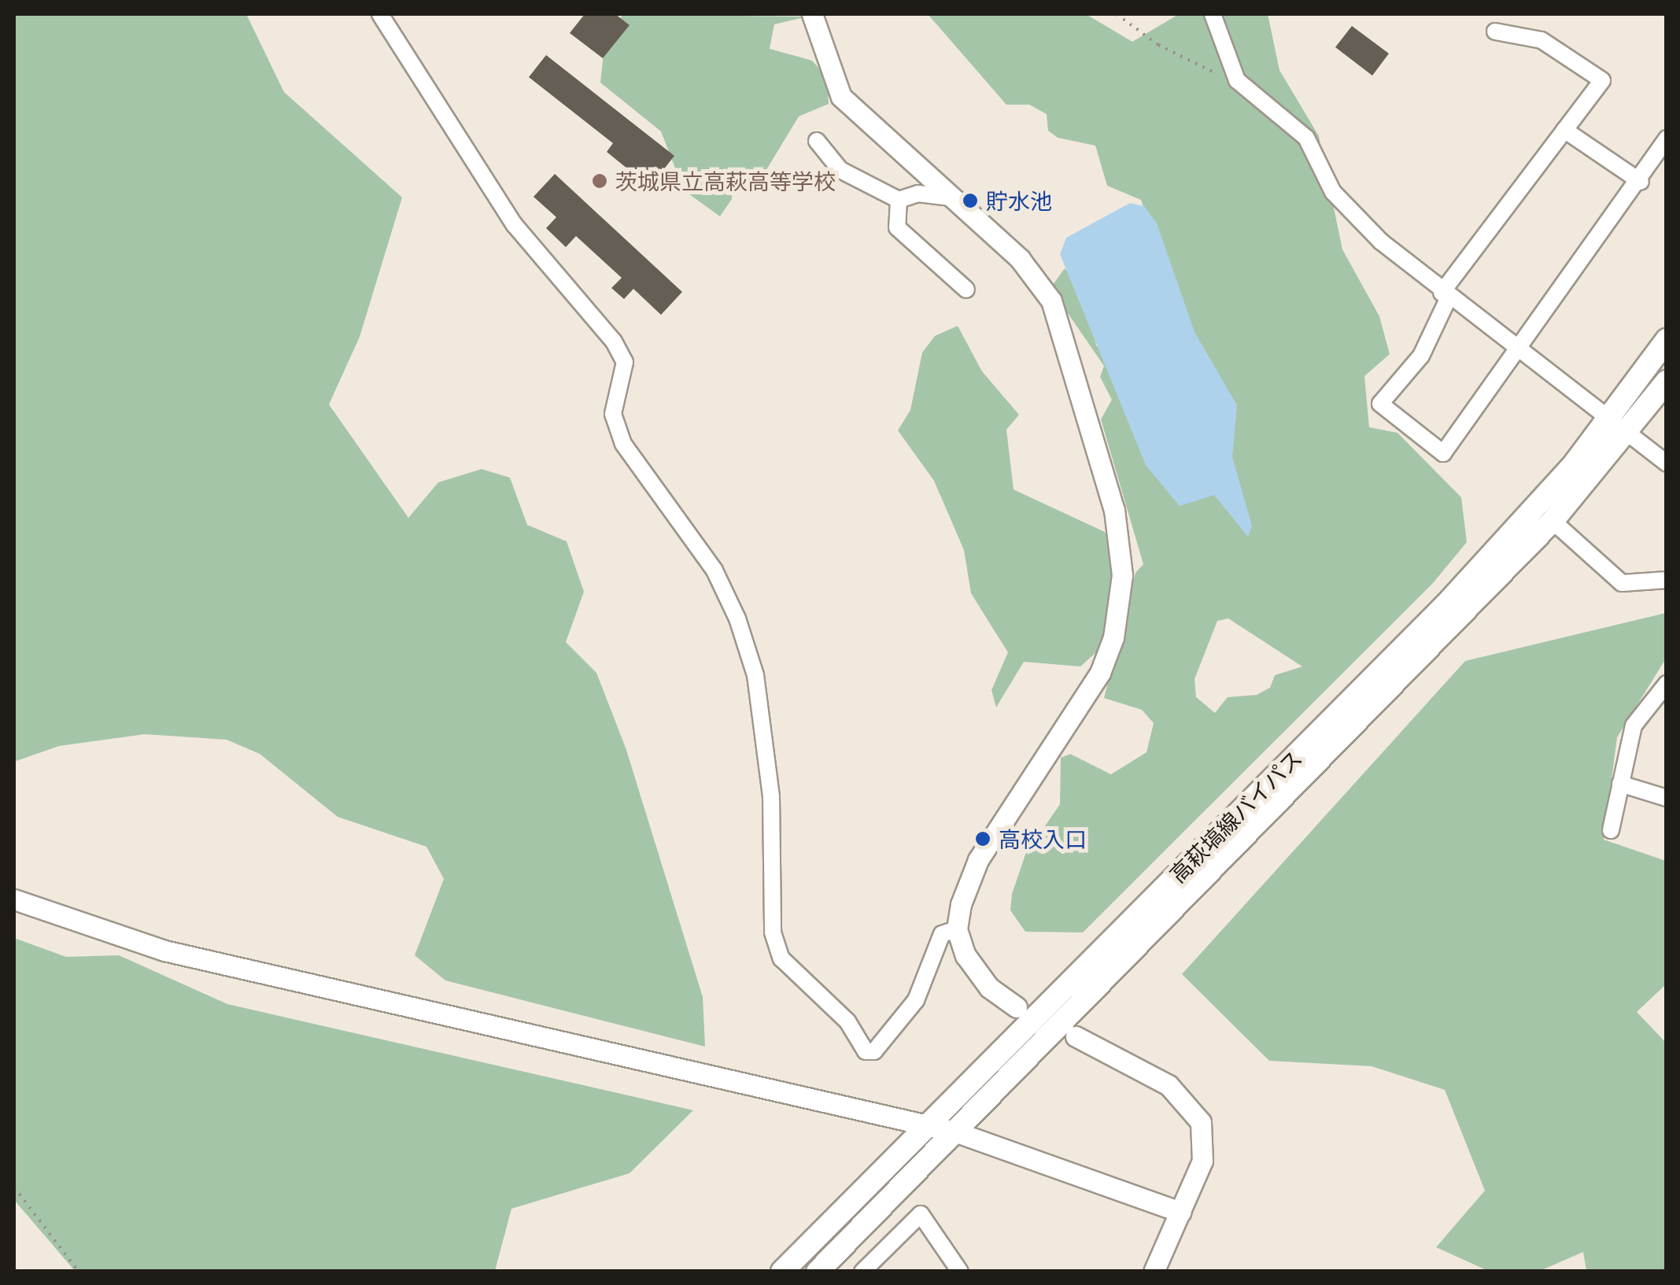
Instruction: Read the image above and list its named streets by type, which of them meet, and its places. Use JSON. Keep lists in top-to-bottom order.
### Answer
{
  "streets": {
    "main road": ["高萩塙線バイパス"]
  },
  "places": ["茨城県立高萩高等学校", "貯水池", "高校入口"]
}
